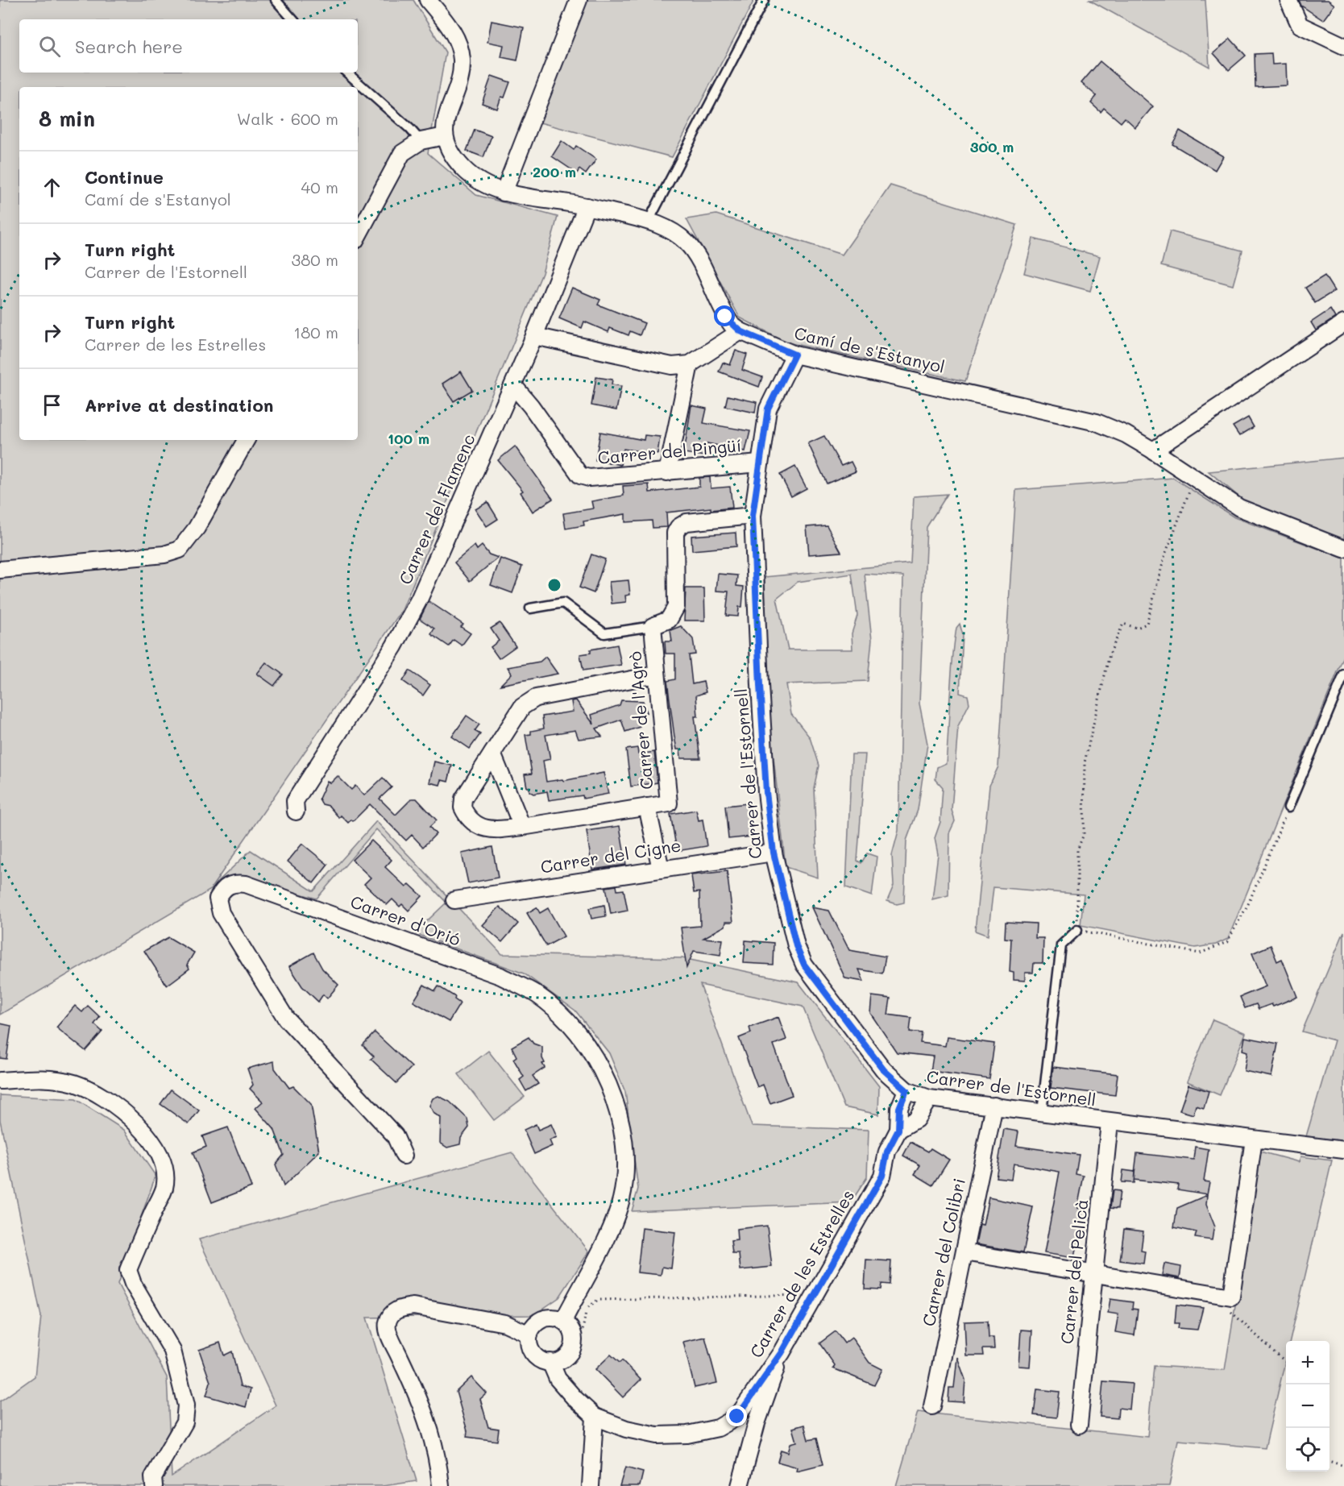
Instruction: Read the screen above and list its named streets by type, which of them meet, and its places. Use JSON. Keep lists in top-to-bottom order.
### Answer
{
  "streets": {
    "street": [
      "Camí de s'Estanyol",
      "Carrer del Pingüí",
      "Carrer del Flamenc",
      "Carrer de l'Agrò",
      "Carrer de l'Estornell",
      "Carrer del Cigne",
      "Carrer d'Orió",
      "Carrer del Colibri",
      "Carrer del Pelicà",
      "Carrer de les Estrelles"
    ]
  },
  "crossings": [
    ["Camí de s'Estanyol", "Carrer del Flamenc"],
    ["Camí de s'Estanyol", "Carrer de l'Estornell"],
    ["Carrer del Pingüí", "Carrer del Flamenc"],
    ["Carrer del Pingüí", "Carrer de l'Estornell"],
    ["Carrer de l'Estornell", "Carrer del Cigne"],
    ["Carrer de l'Estornell", "Carrer del Colibri"],
    ["Carrer de l'Estornell", "Carrer del Pelicà"],
    ["Carrer de l'Estornell", "Carrer de les Estrelles"],
    ["Carrer d'Orió", "Carrer de les Estrelles"]
  ],
  "page": {
    "search": "Search here",
    "heading": ["8 min", "Walk · 600 m"],
    "list": [
      ["Continue", "Camí de s'Estanyol", "40 m"],
      ["Turn right", "Carrer de l'Estornell", "380 m"],
      ["Turn right", "Carrer de les Estrelles", "180 m"],
      "Arrive at destination"
    ],
    "map_buttons": ["+", "−"]
  },
  "rings": ["300 m", "200 m", "100 m"]
}
